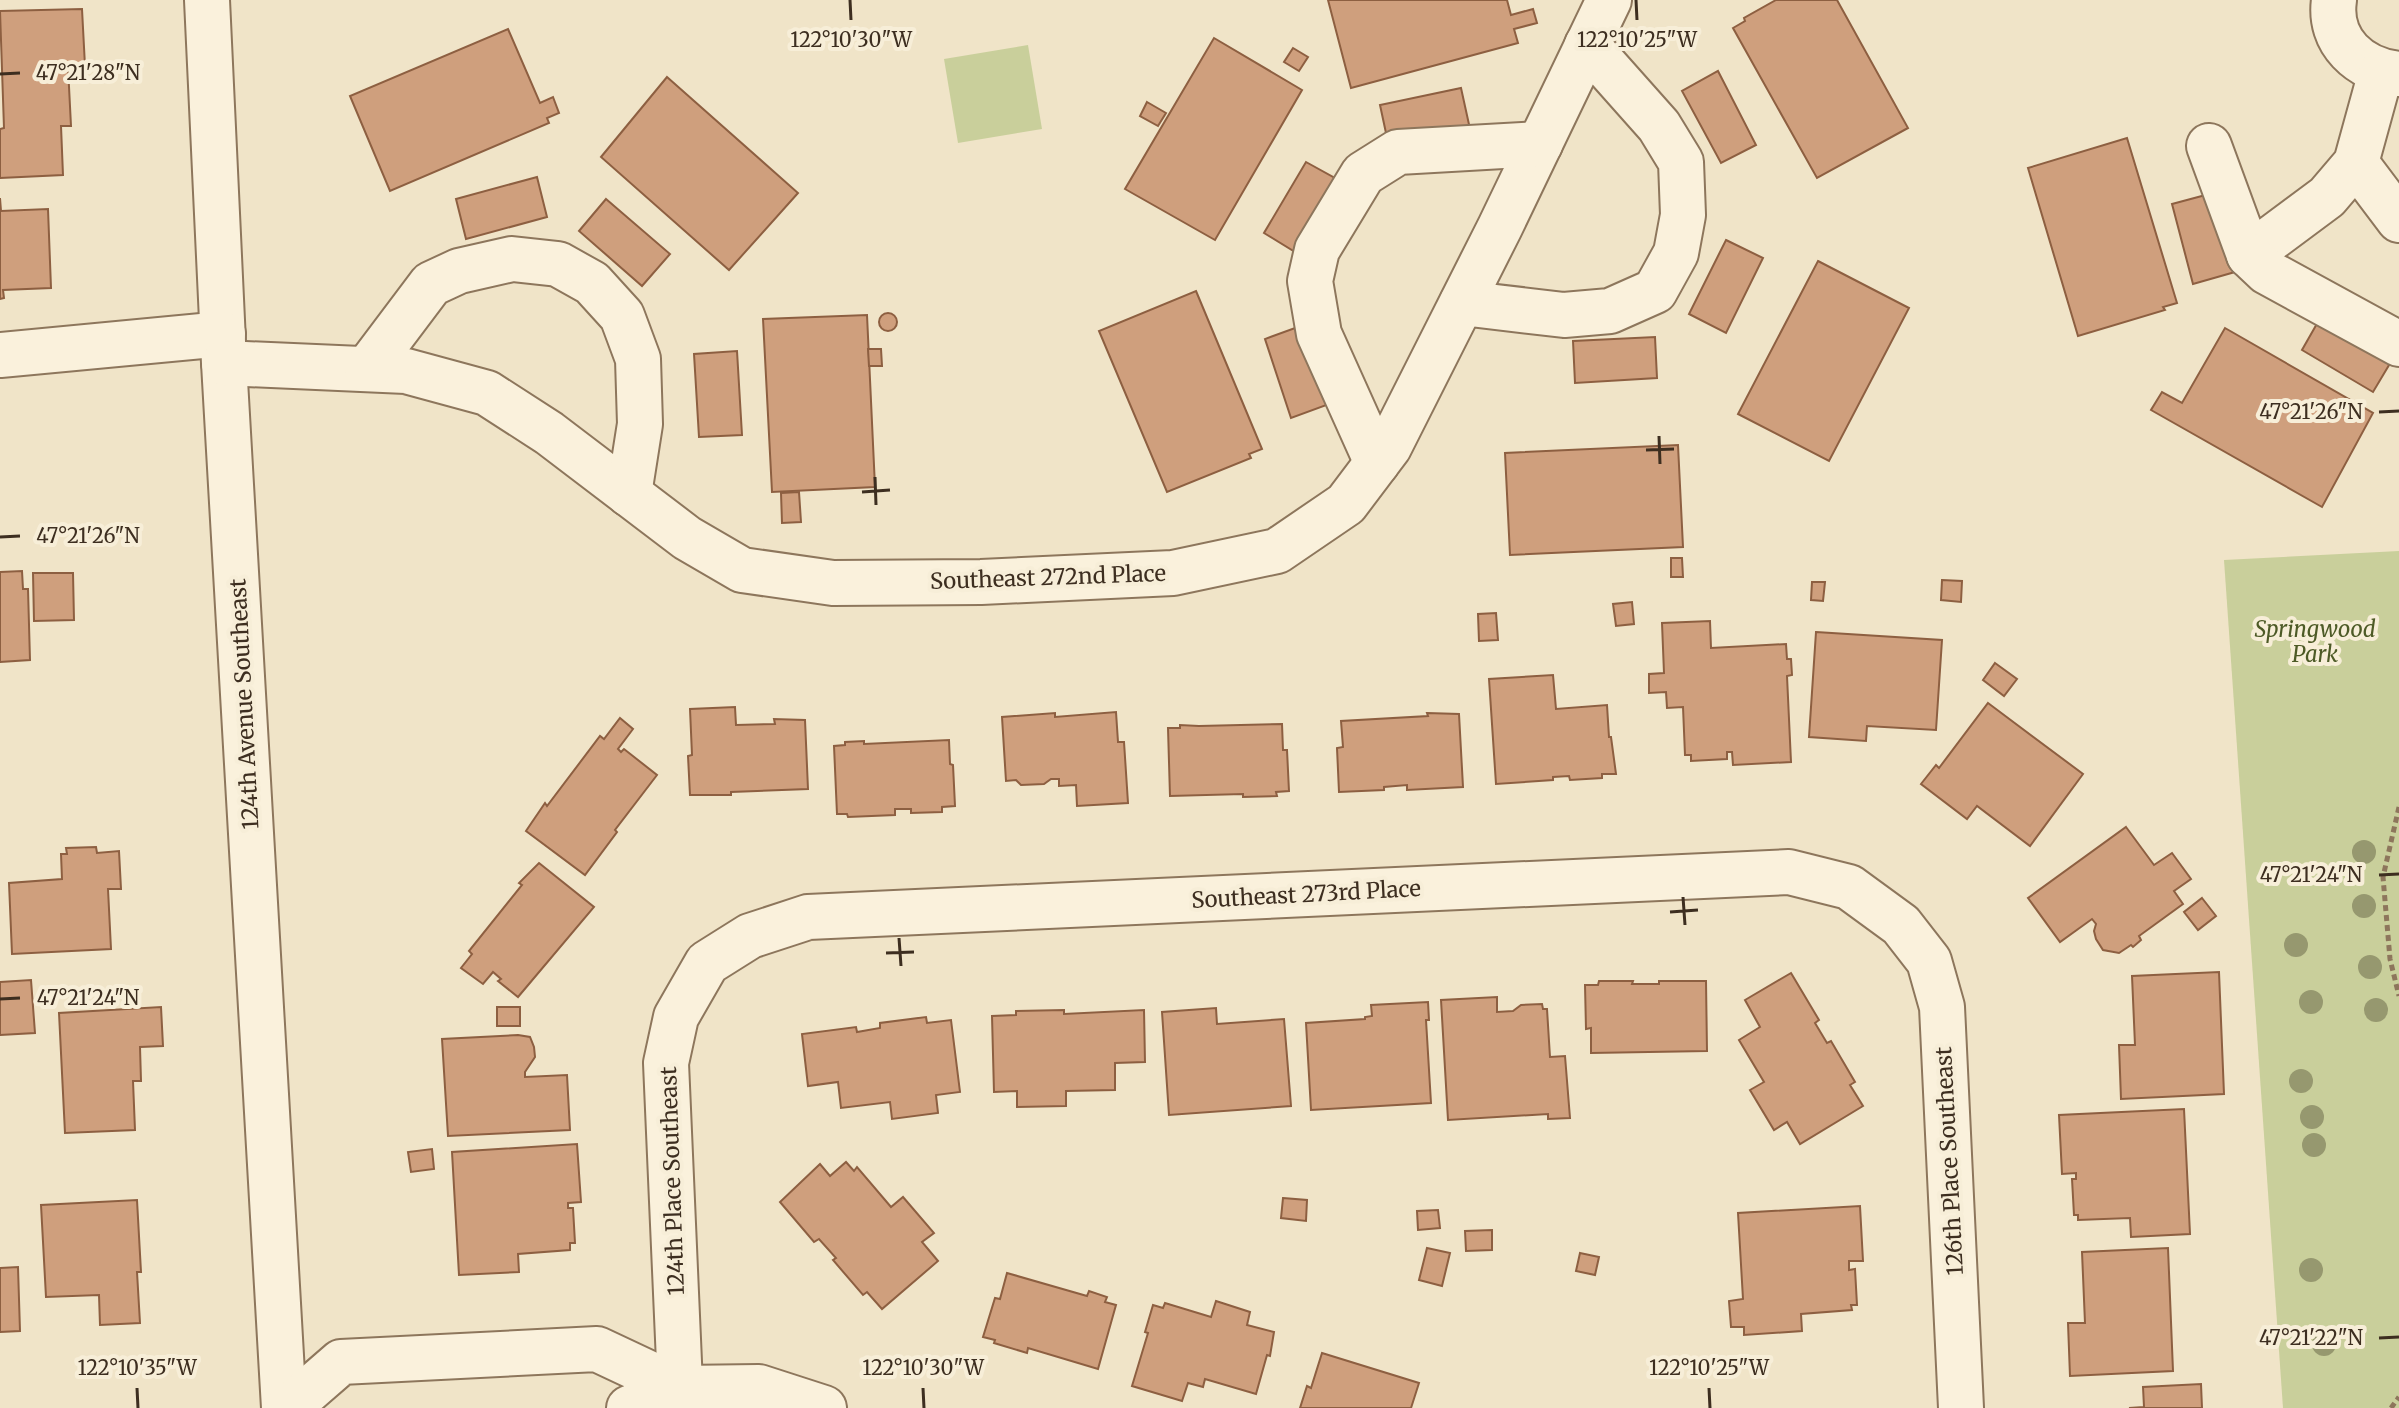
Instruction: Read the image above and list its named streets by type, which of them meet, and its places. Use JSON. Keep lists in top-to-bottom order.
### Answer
{
  "streets": {
    "street": [
      "Southeast 272nd Place",
      "124th Avenue Southeast",
      "Southeast 273rd Place",
      "126th Place Southeast",
      "124th Place Southeast"
    ]
  },
  "crossings": [
    ["Southeast 272nd Place", "124th Avenue Southeast"],
    ["Southeast 273rd Place", "126th Place Southeast"],
    ["Southeast 273rd Place", "124th Place Southeast"]
  ],
  "parks": ["Springwood Park"],
  "coordinates": [
    "122°10'30\"W",
    "122°10'25\"W",
    "47°21'28\"N",
    "47°21'26\"N",
    "47°21'24\"N",
    "47°21'22\"N",
    "122°10'35\"W"
  ]
}
